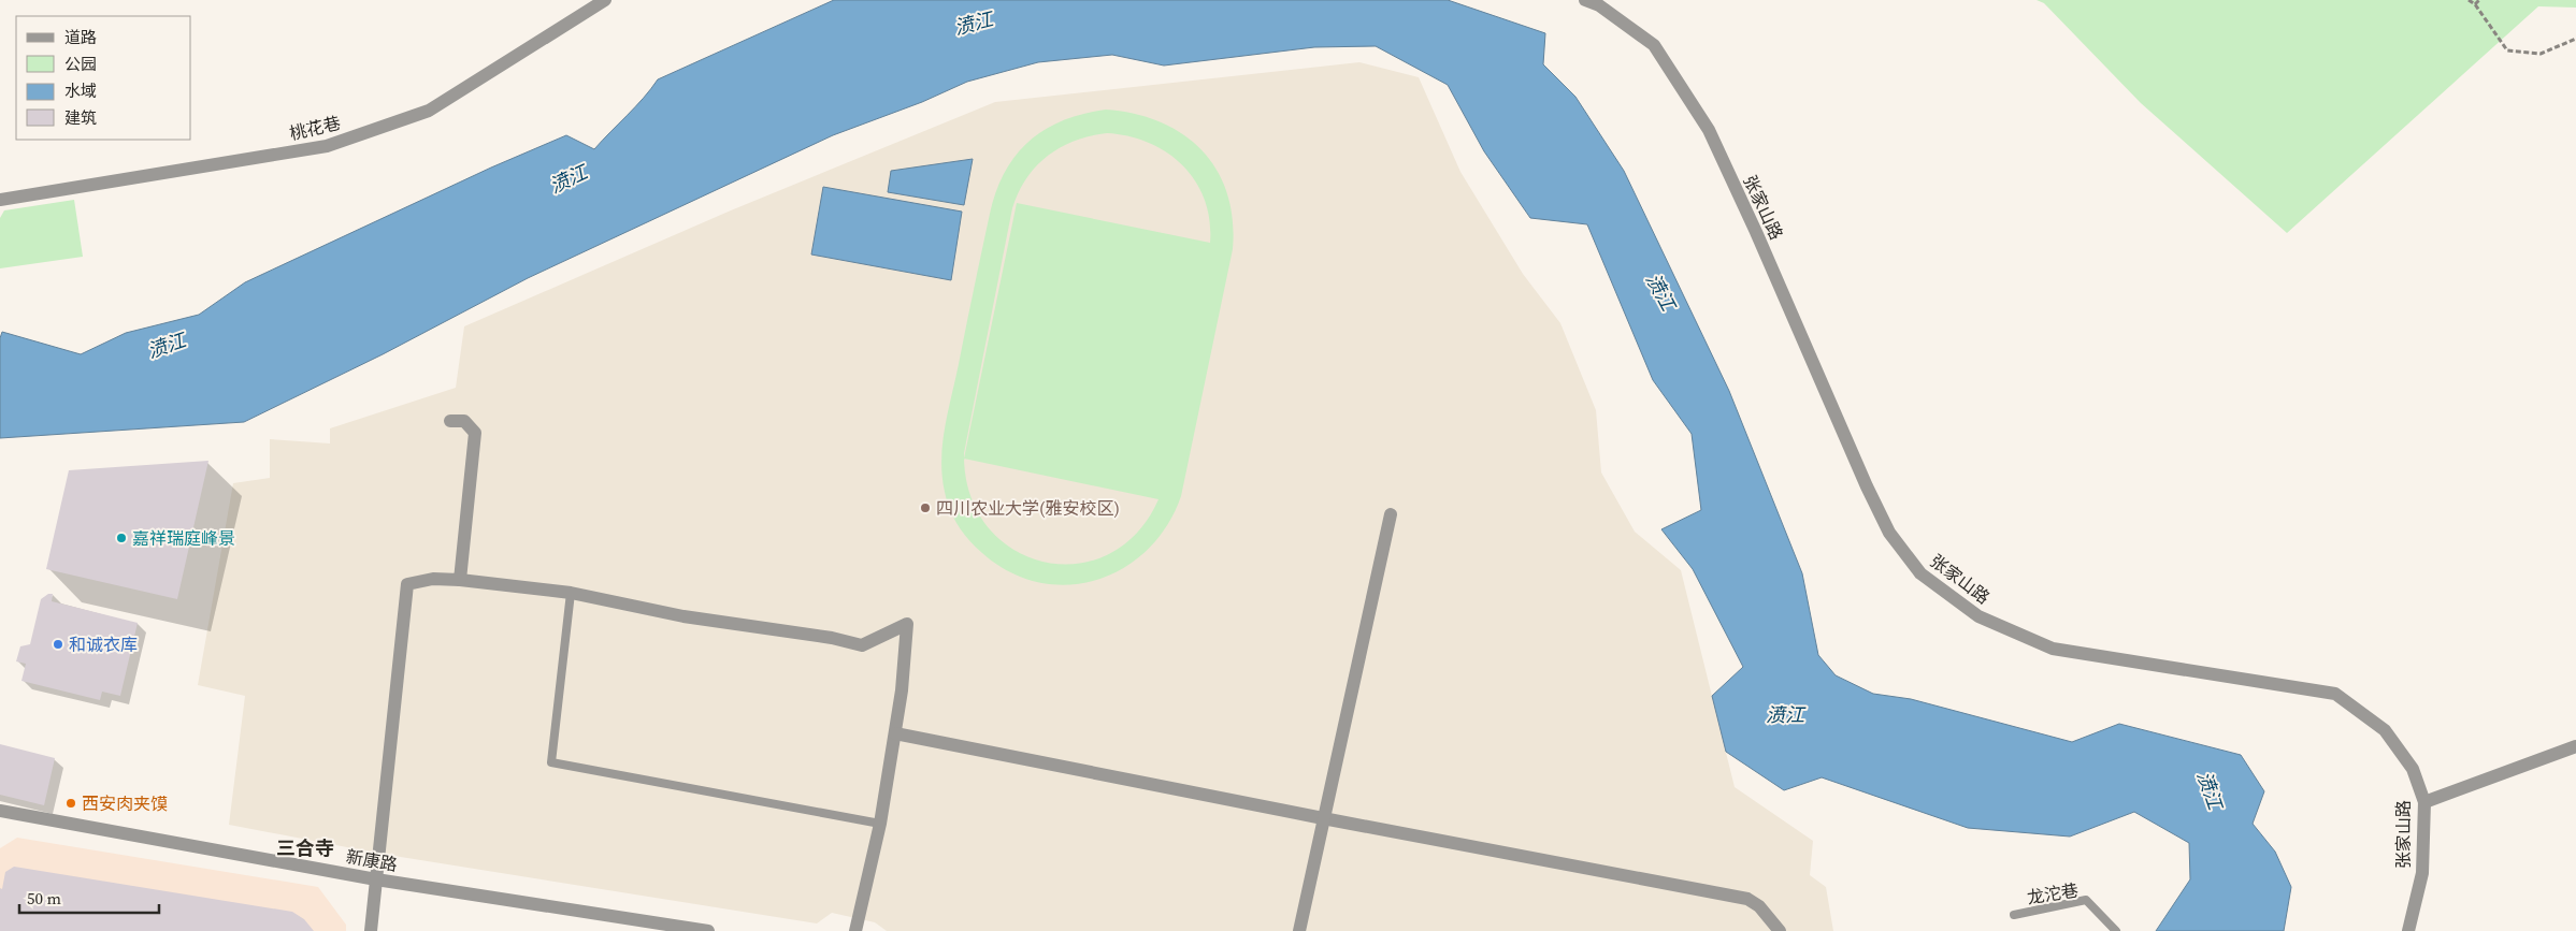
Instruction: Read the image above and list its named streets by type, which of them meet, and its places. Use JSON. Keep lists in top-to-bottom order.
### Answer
{
  "streets": {
    "street": ["桃花巷", "张家山路", "新康路"],
    "lane": ["龙沱巷"]
  },
  "districts": ["三合寺"],
  "water": ["𣸣江"],
  "places": [
    "四川农业大学(雅安校区)",
    "嘉祥瑞庭峰景",
    "和诚衣库",
    "西安肉夹馍"
  ],
  "legend": [
    "道路",
    "公园",
    "水域",
    "建筑"
  ],
  "scale_bar": "50 m"
}
